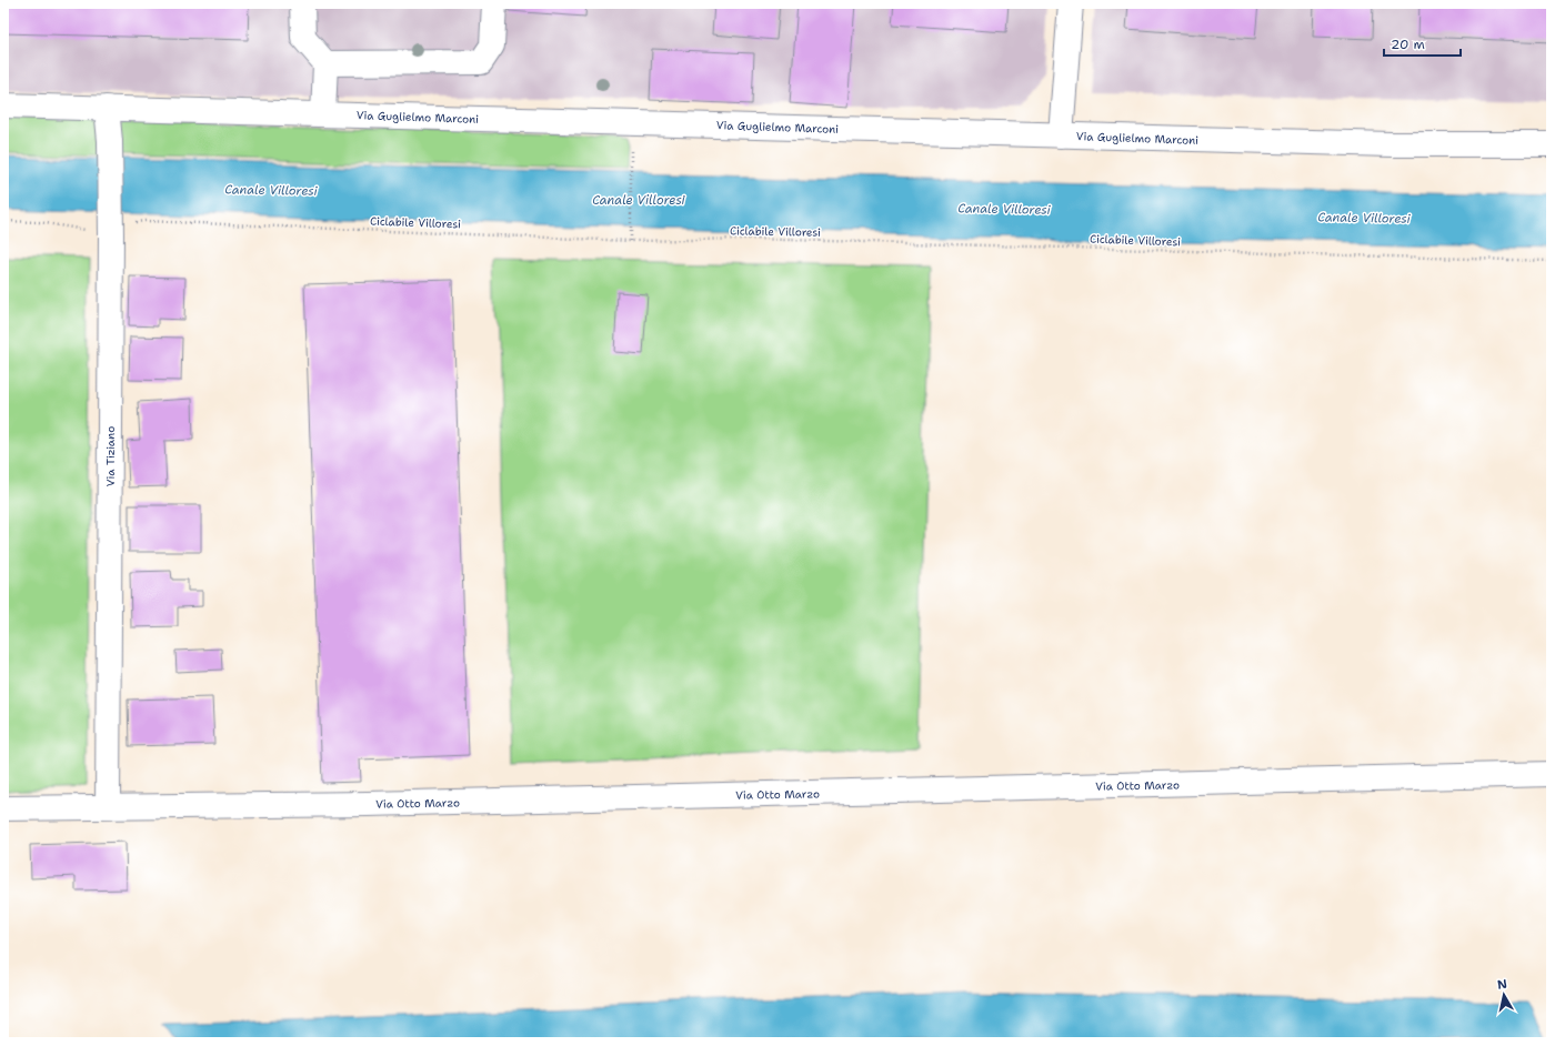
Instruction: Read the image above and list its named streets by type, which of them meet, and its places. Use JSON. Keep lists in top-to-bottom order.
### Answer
{
  "streets": {
    "street": ["Via Guglielmo Marconi", "Via Tiziano", "Via Otto Marzo"],
    "path": ["Ciclabile Villoresi"]
  },
  "crossings": [
    ["Via Guglielmo Marconi", "Via Tiziano"],
    ["Ciclabile Villoresi", "Via Tiziano"],
    ["Via Tiziano", "Via Otto Marzo"]
  ],
  "water": ["Canale Villoresi"],
  "scale_bar": "20 m",
  "north": "top"
}
